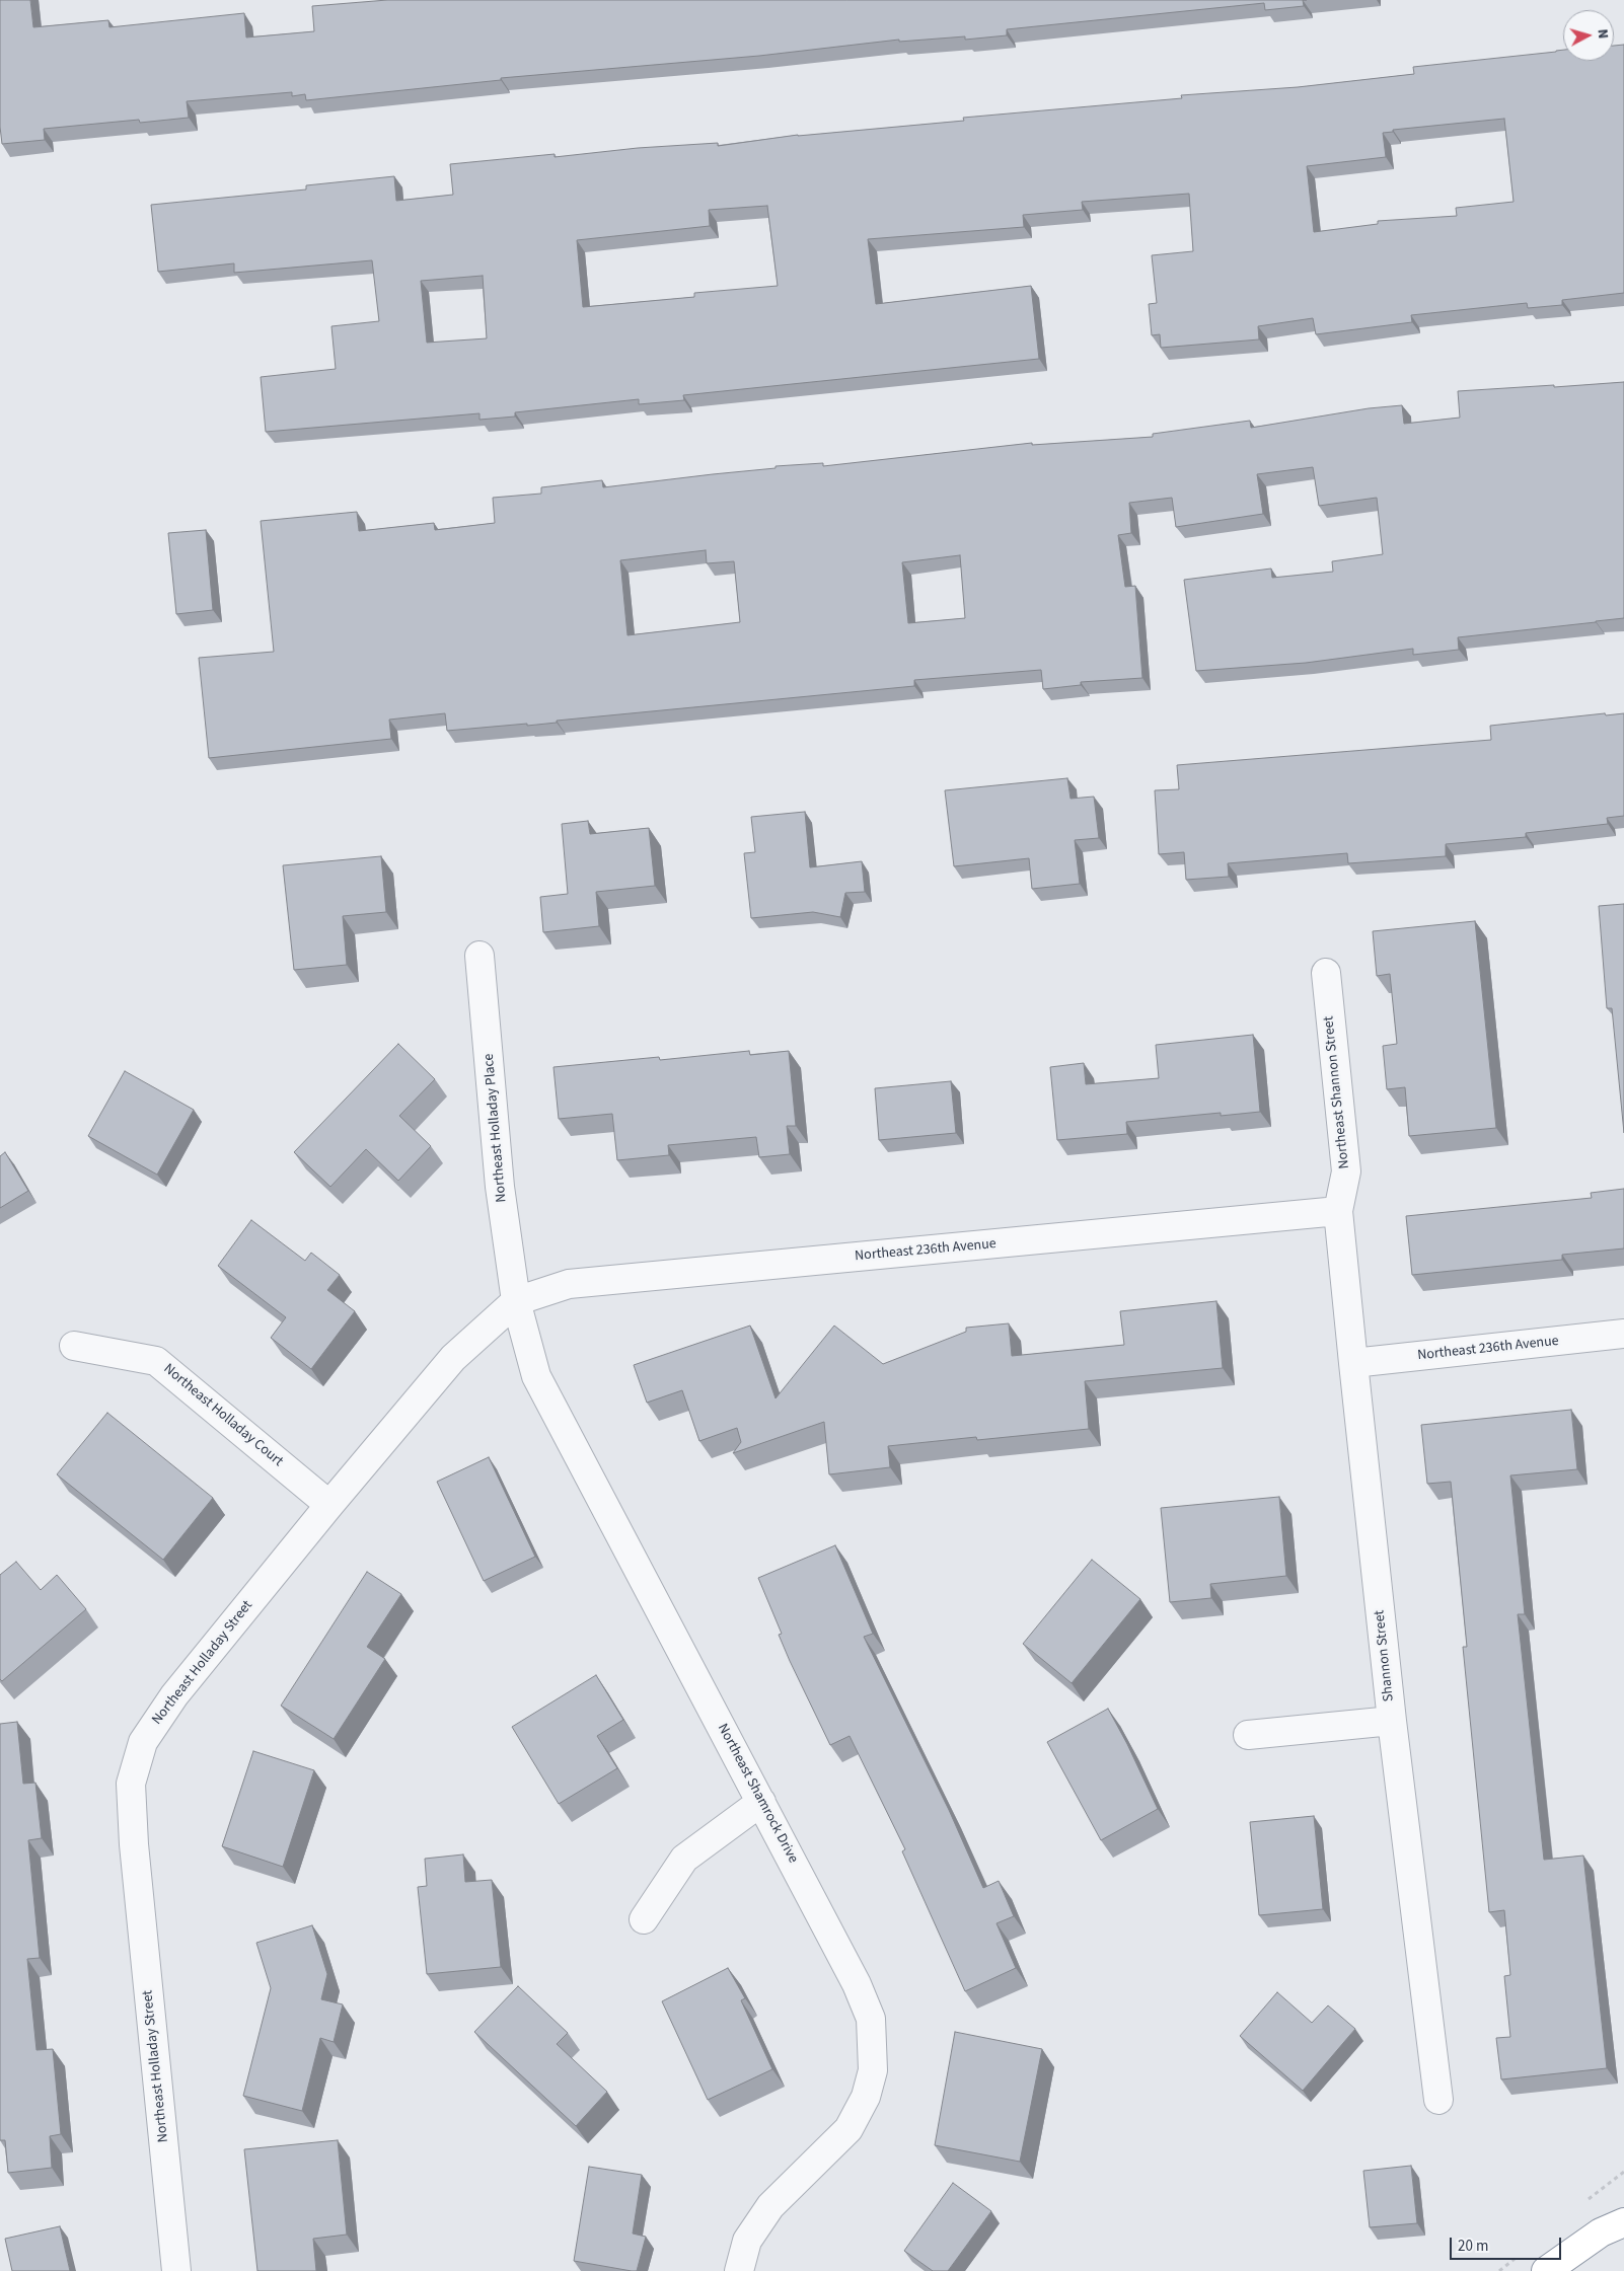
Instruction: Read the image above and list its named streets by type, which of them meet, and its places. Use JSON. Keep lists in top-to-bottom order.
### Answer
{
  "streets": {
    "street": [
      "Northeast Shannon Street",
      "Northeast Holladay Place",
      "Northeast 236th Avenue",
      "Northeast Holladay Court",
      "Shannon Street",
      "Northeast Holladay Street",
      "Northeast Shamrock Drive"
    ]
  },
  "crossings": [
    ["Northeast Shannon Street", "Northeast 236th Avenue"],
    ["Northeast Shannon Street", "Shannon Street"],
    ["Northeast Holladay Place", "Northeast 236th Avenue"],
    ["Northeast Holladay Place", "Northeast Holladay Street"],
    ["Northeast Holladay Place", "Northeast Shamrock Drive"],
    ["Northeast 236th Avenue", "Shannon Street"],
    ["Northeast 236th Avenue", "Northeast Holladay Street"],
    ["Northeast 236th Avenue", "Northeast Shamrock Drive"],
    ["Northeast Holladay Court", "Northeast Holladay Street"],
    ["Northeast Holladay Street", "Northeast Shamrock Drive"]
  ],
  "scale_bar": "20 m",
  "north": "right"
}
